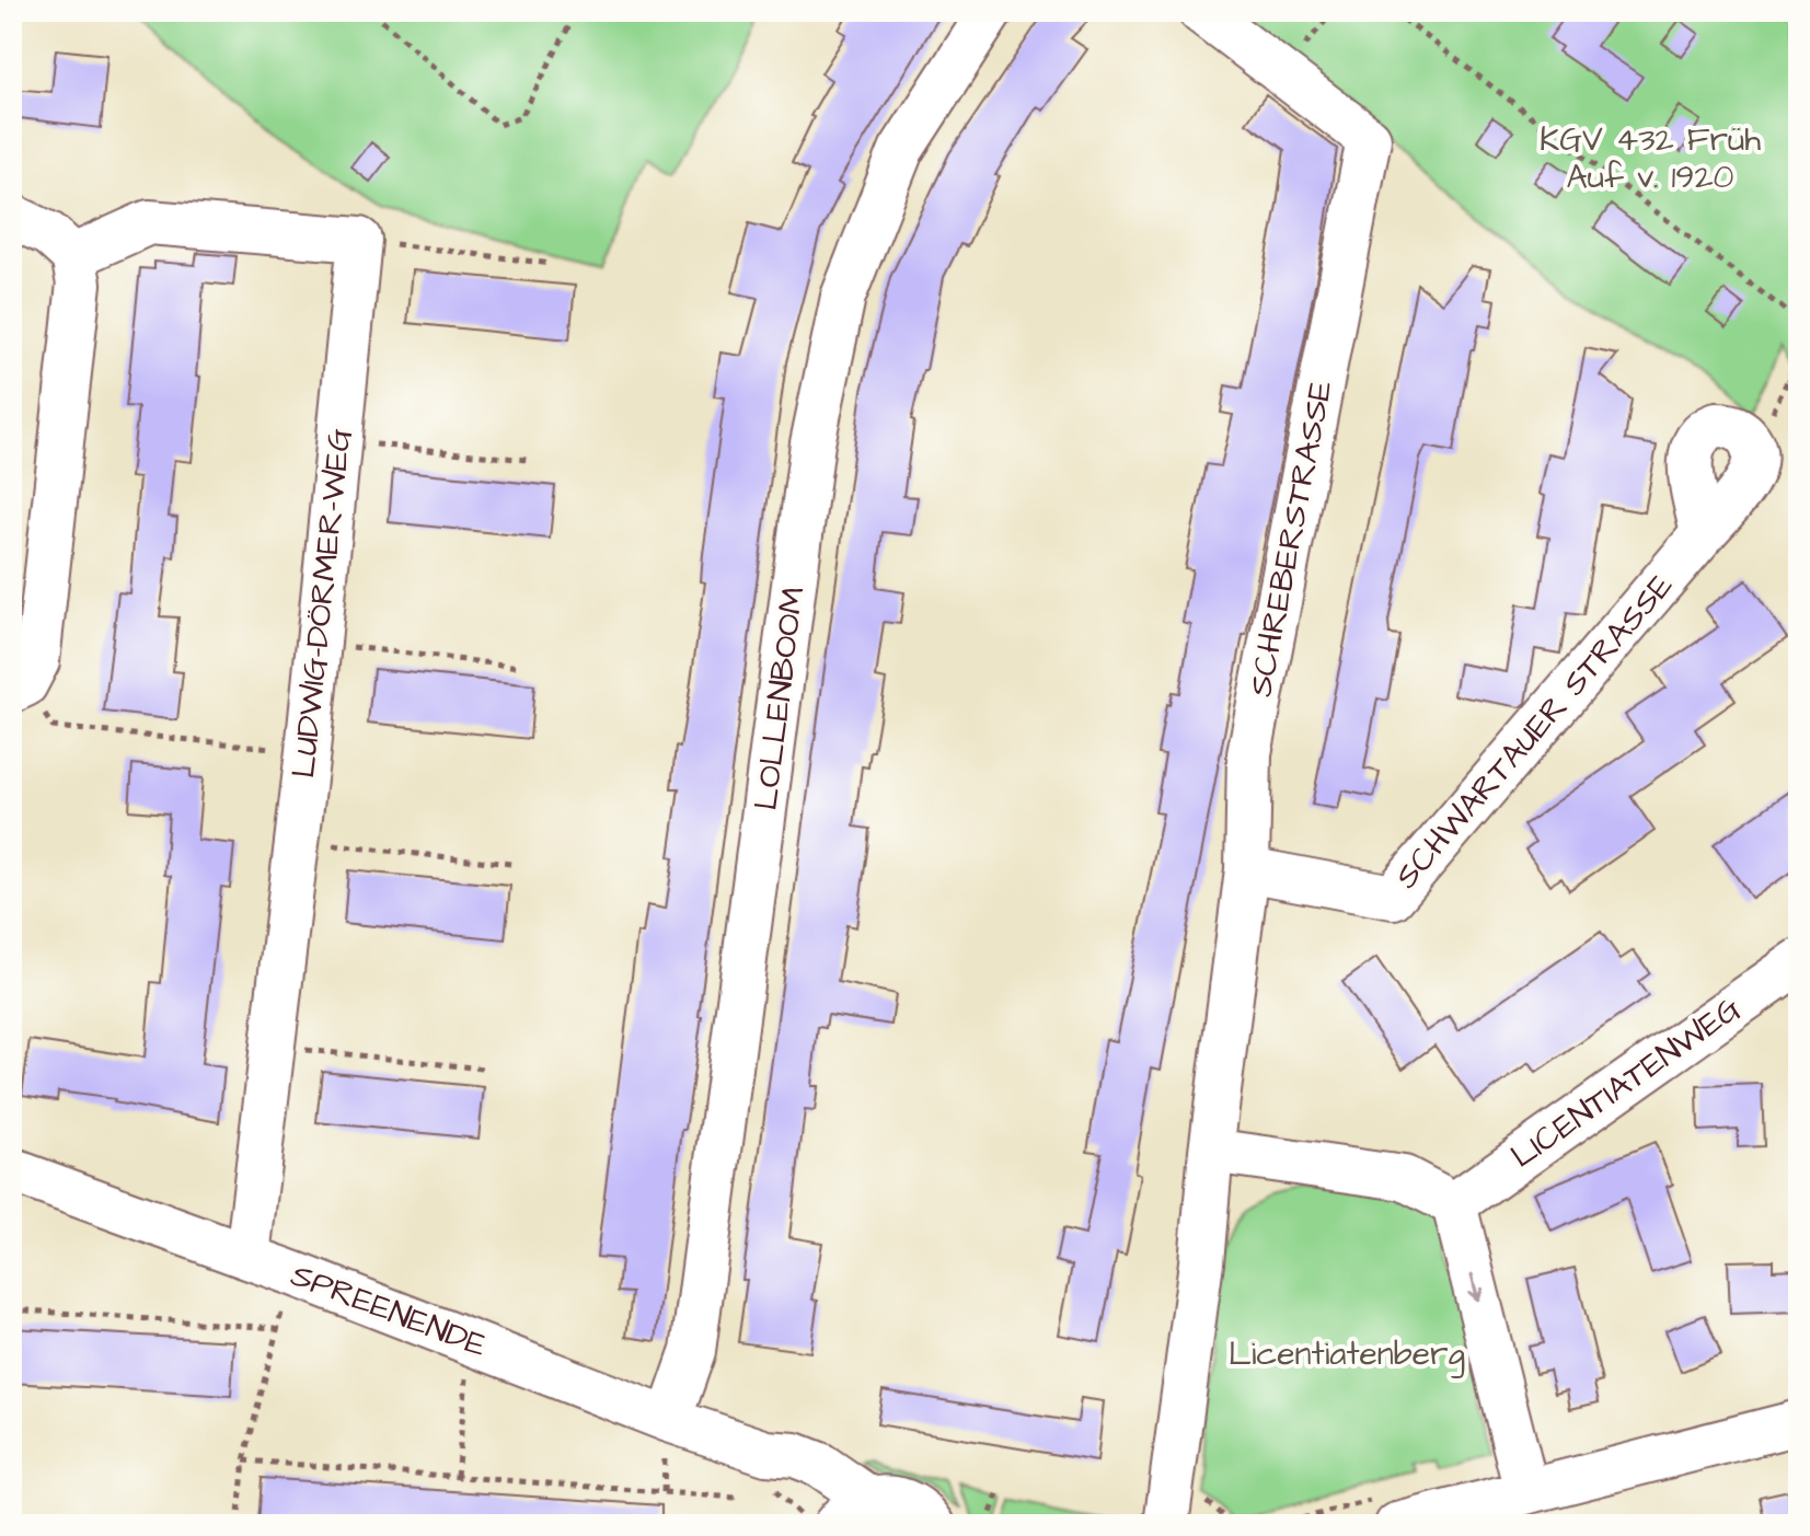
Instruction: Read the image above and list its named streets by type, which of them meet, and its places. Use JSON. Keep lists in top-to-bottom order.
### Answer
{
  "streets": {
    "street": [
      "SCHREBERSTRASSE",
      "LUDWIG-DÖRMER-WEG",
      "LOLLENBOOM",
      "SCHWARTAUER STRASSE",
      "LICENTIATENWEG",
      "SPREENENDE"
    ]
  },
  "crossings": [
    ["SCHREBERSTRASSE", "SCHWARTAUER STRASSE"],
    ["LUDWIG-DÖRMER-WEG", "SPREENENDE"],
    ["LOLLENBOOM", "SPREENENDE"]
  ],
  "parks": ["KGV 432 Früh Auf v. 1920", "Licentiatenberg"]
}
